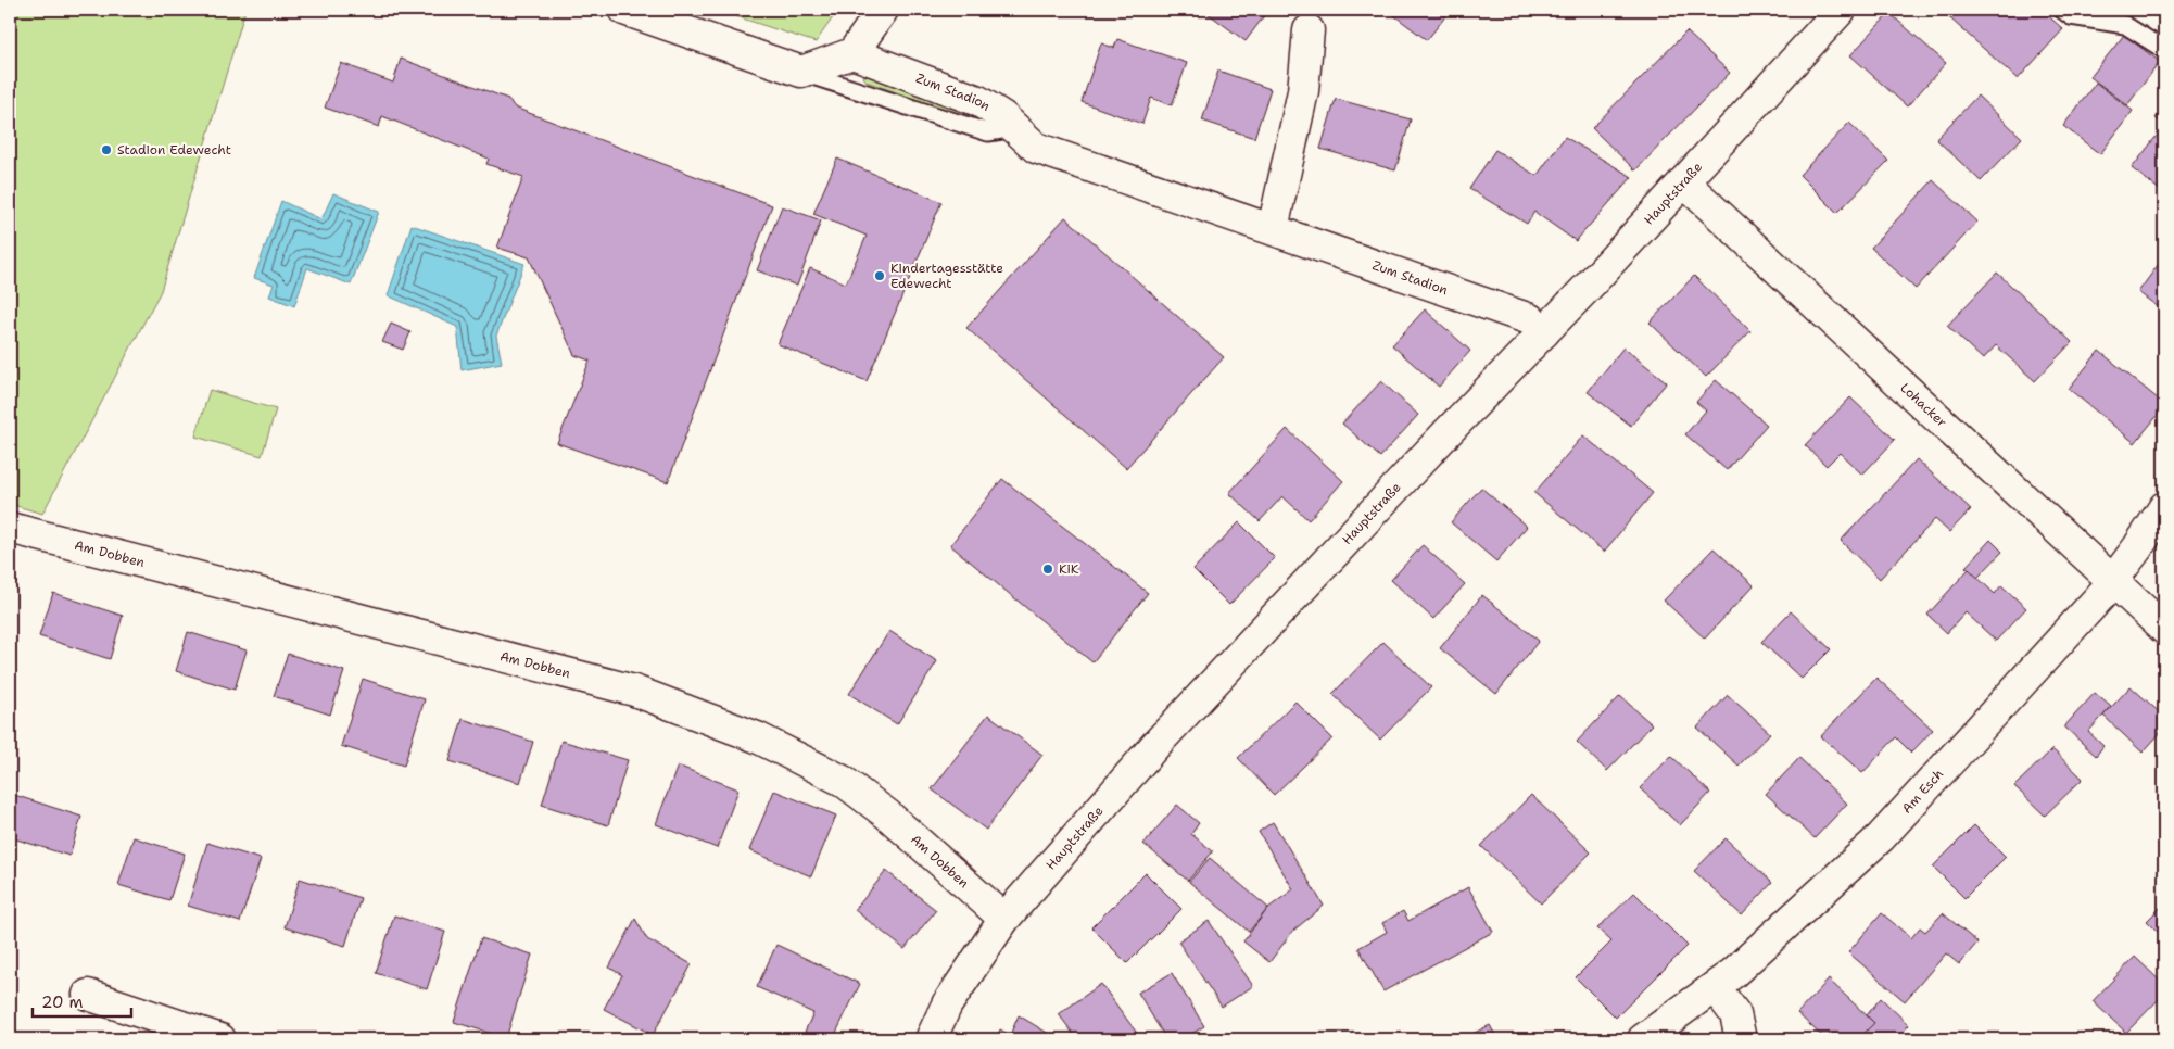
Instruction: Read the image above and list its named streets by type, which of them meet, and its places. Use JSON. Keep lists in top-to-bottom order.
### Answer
{
  "streets": {
    "street": [
      "Zum Stadion",
      "Hauptstraße",
      "Lohacker",
      "Am Dobben",
      "Am Esch"
    ]
  },
  "crossings": [
    ["Zum Stadion", "Hauptstraße"],
    ["Hauptstraße", "Lohacker"],
    ["Hauptstraße", "Am Dobben"],
    ["Lohacker", "Am Esch"]
  ],
  "places": ["Stadion Edewecht", "Kindertagesstätte Edewecht", "KiK"],
  "scale_bar": "20 m"
}
